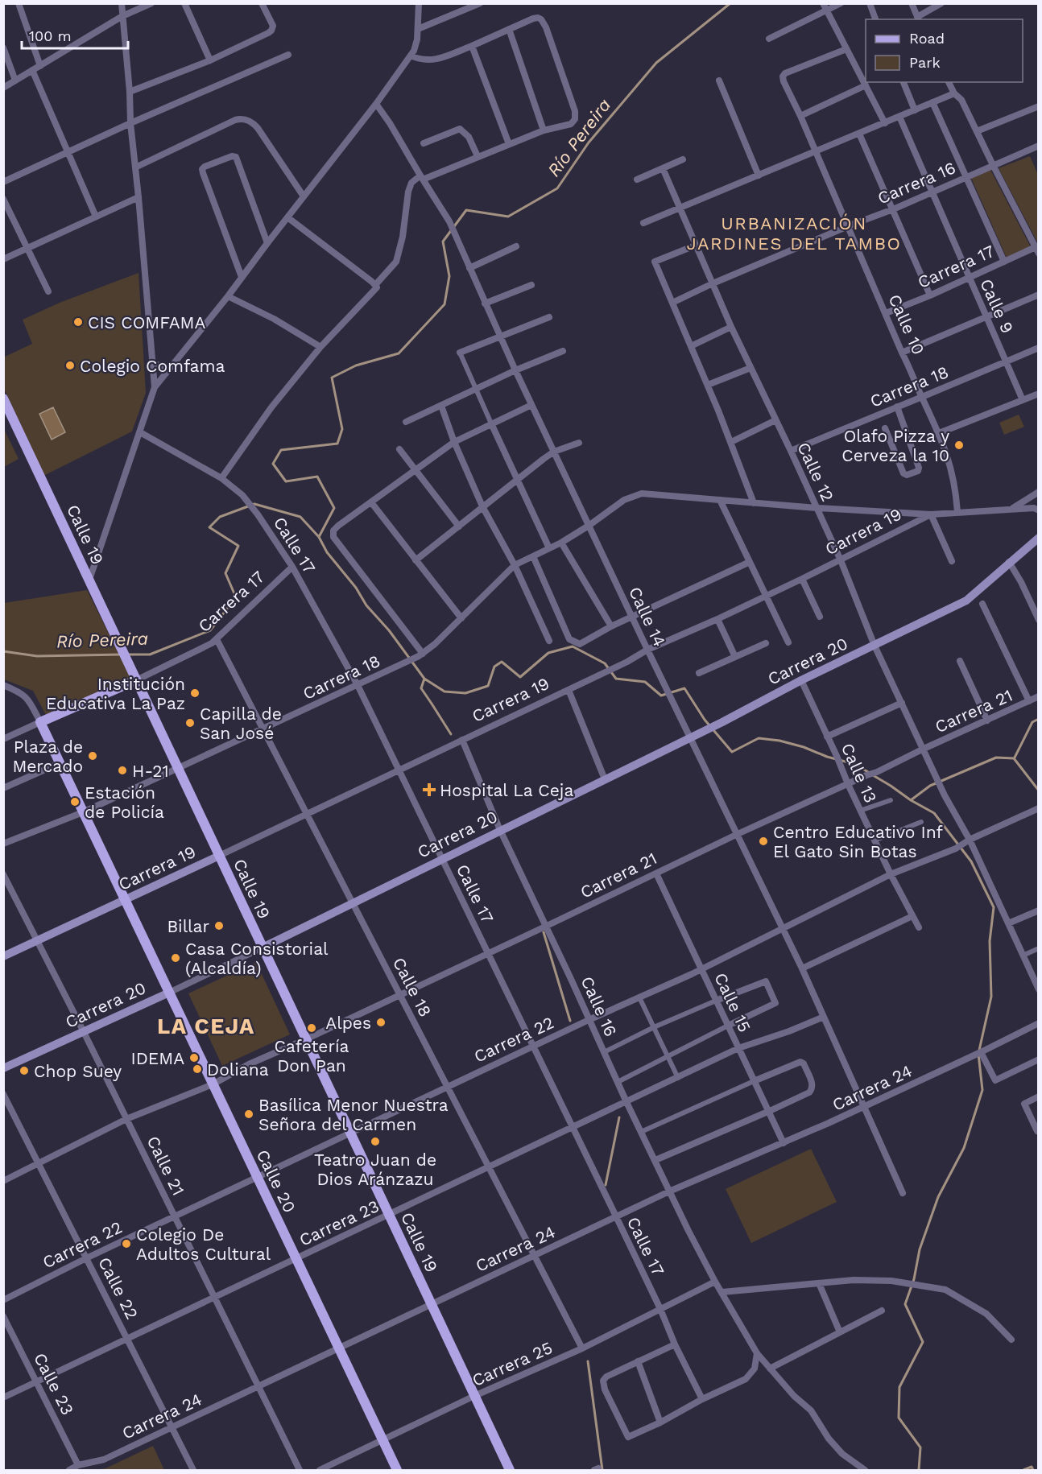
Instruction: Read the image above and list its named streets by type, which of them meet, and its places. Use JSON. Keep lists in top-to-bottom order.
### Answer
{
  "streets": {
    "main road": [
      "Carrera 17",
      "Carrera 19",
      "Calle 19",
      "Carrera 20",
      "Calle 20"
    ],
    "street": [
      "Carrera 16",
      "Calle 9",
      "Calle 10",
      "Carrera 18",
      "Calle 12",
      "Calle 17",
      "Calle 14",
      "Carrera 21",
      "Calle 13",
      "Calle 18",
      "Calle 15",
      "Calle 16",
      "Carrera 22",
      "Carrera 24",
      "Calle 21",
      "Carrera 23",
      "Calle 22",
      "Carrera 25",
      "Calle 23"
    ]
  },
  "crossings": [
    ["Carrera 16", "Calle 9"],
    ["Carrera 16", "Calle 10"],
    ["Carrera 16", "Calle 12"],
    ["Carrera 17", "Calle 9"],
    ["Carrera 17", "Calle 10"],
    ["Carrera 17", "Calle 19"],
    ["Carrera 17", "Calle 17"],
    ["Carrera 17", "Calle 18"],
    ["Carrera 17", "Calle 20"],
    ["Calle 9", "Carrera 18"],
    ["Calle 10", "Carrera 18"],
    ["Calle 10", "Carrera 19"],
    ["Carrera 18", "Calle 12"],
    ["Carrera 18", "Calle 19"],
    ["Carrera 18", "Calle 17"],
    ["Carrera 18", "Calle 18"],
    ["Carrera 18", "Calle 20"],
    ["Calle 12", "Carrera 19"],
    ["Calle 12", "Carrera 20"],
    ["Calle 12", "Carrera 21"],
    ["Calle 12", "Carrera 22"],
    ["Carrera 19", "Calle 19"],
    ["Carrera 19", "Calle 17"],
    ["Carrera 19", "Calle 14"],
    ["Carrera 19", "Calle 18"],
    ["Carrera 19", "Calle 16"],
    ["Carrera 19", "Calle 21"],
    ["Carrera 19", "Calle 20"],
    ["Calle 19", "Carrera 20"],
    ["Calle 19", "Carrera 21"],
    ["Calle 19", "Carrera 22"],
    ["Calle 19", "Carrera 24"],
    ["Calle 19", "Carrera 23"],
    ["Calle 19", "Carrera 25"],
    ["Calle 17", "Carrera 20"],
    ["Calle 17", "Carrera 21"],
    ["Calle 17", "Carrera 22"],
    ["Calle 17", "Carrera 24"],
    ["Calle 17", "Carrera 23"],
    ["Calle 17", "Carrera 25"],
    ["Calle 14", "Carrera 20"],
    ["Calle 14", "Carrera 21"],
    ["Calle 14", "Carrera 22"],
    ["Calle 14", "Carrera 24"],
    ["Calle 14", "Carrera 23"],
    ["Carrera 20", "Calle 13"],
    ["Carrera 20", "Calle 18"],
    ["Carrera 20", "Calle 16"],
    ["Carrera 20", "Calle 21"],
    ["Carrera 20", "Calle 20"],
    ["Carrera 21", "Calle 13"],
    ["Carrera 21", "Calle 18"],
    ["Carrera 21", "Calle 15"],
    ["Carrera 21", "Calle 16"],
    ["Carrera 21", "Calle 21"],
    ["Carrera 21", "Calle 20"],
    ["Carrera 21", "Calle 22"],
    ["Calle 13", "Carrera 22"],
    ["Calle 18", "Carrera 22"],
    ["Calle 18", "Carrera 24"],
    ["Calle 18", "Carrera 23"],
    ["Calle 18", "Carrera 25"],
    ["Calle 15", "Carrera 22"],
    ["Calle 15", "Carrera 24"],
    ["Calle 15", "Carrera 23"],
    ["Calle 16", "Carrera 22"],
    ["Calle 16", "Carrera 24"],
    ["Calle 16", "Carrera 23"],
    ["Calle 16", "Carrera 25"],
    ["Carrera 22", "Calle 21"],
    ["Carrera 22", "Calle 20"],
    ["Carrera 22", "Calle 22"],
    ["Carrera 24", "Calle 21"],
    ["Carrera 24", "Calle 20"],
    ["Carrera 24", "Calle 22"],
    ["Carrera 24", "Calle 23"],
    ["Calle 21", "Carrera 23"],
    ["Calle 20", "Carrera 23"],
    ["Calle 20", "Carrera 25"],
    ["Carrera 23", "Calle 22"],
    ["Carrera 23", "Calle 23"]
  ],
  "districts": ["URBANIZACIÓN JARDINES DEL TAMBO", "LA CEJA"],
  "water": ["Río Pereira"],
  "places": {
    "other": [
      "CIS COMFAMA",
      "Colegio Comfama",
      "Olafo Pizza y Cerveza la 10",
      "Institución Educativa La Paz",
      "Capilla de San José",
      "Plaza de Mercado",
      "H-21",
      "Estación de Policía",
      "Centro Educativo Inf El Gato Sin Botas",
      "Billar",
      "Casa Consistorial (Alcaldía)",
      "Alpes",
      "Cafetería Don Pan",
      "IDEMA",
      "Doliana",
      "Chop Suey",
      "Basílica Menor Nuestra Señora del Carmen",
      "Teatro Juan de Dios Aránzazu",
      "Colegio De Adultos Cultural"
    ],
    "health": ["Hospital La Ceja"]
  },
  "legend": ["Road", "Park"],
  "scale_bar": "100 m"
}
